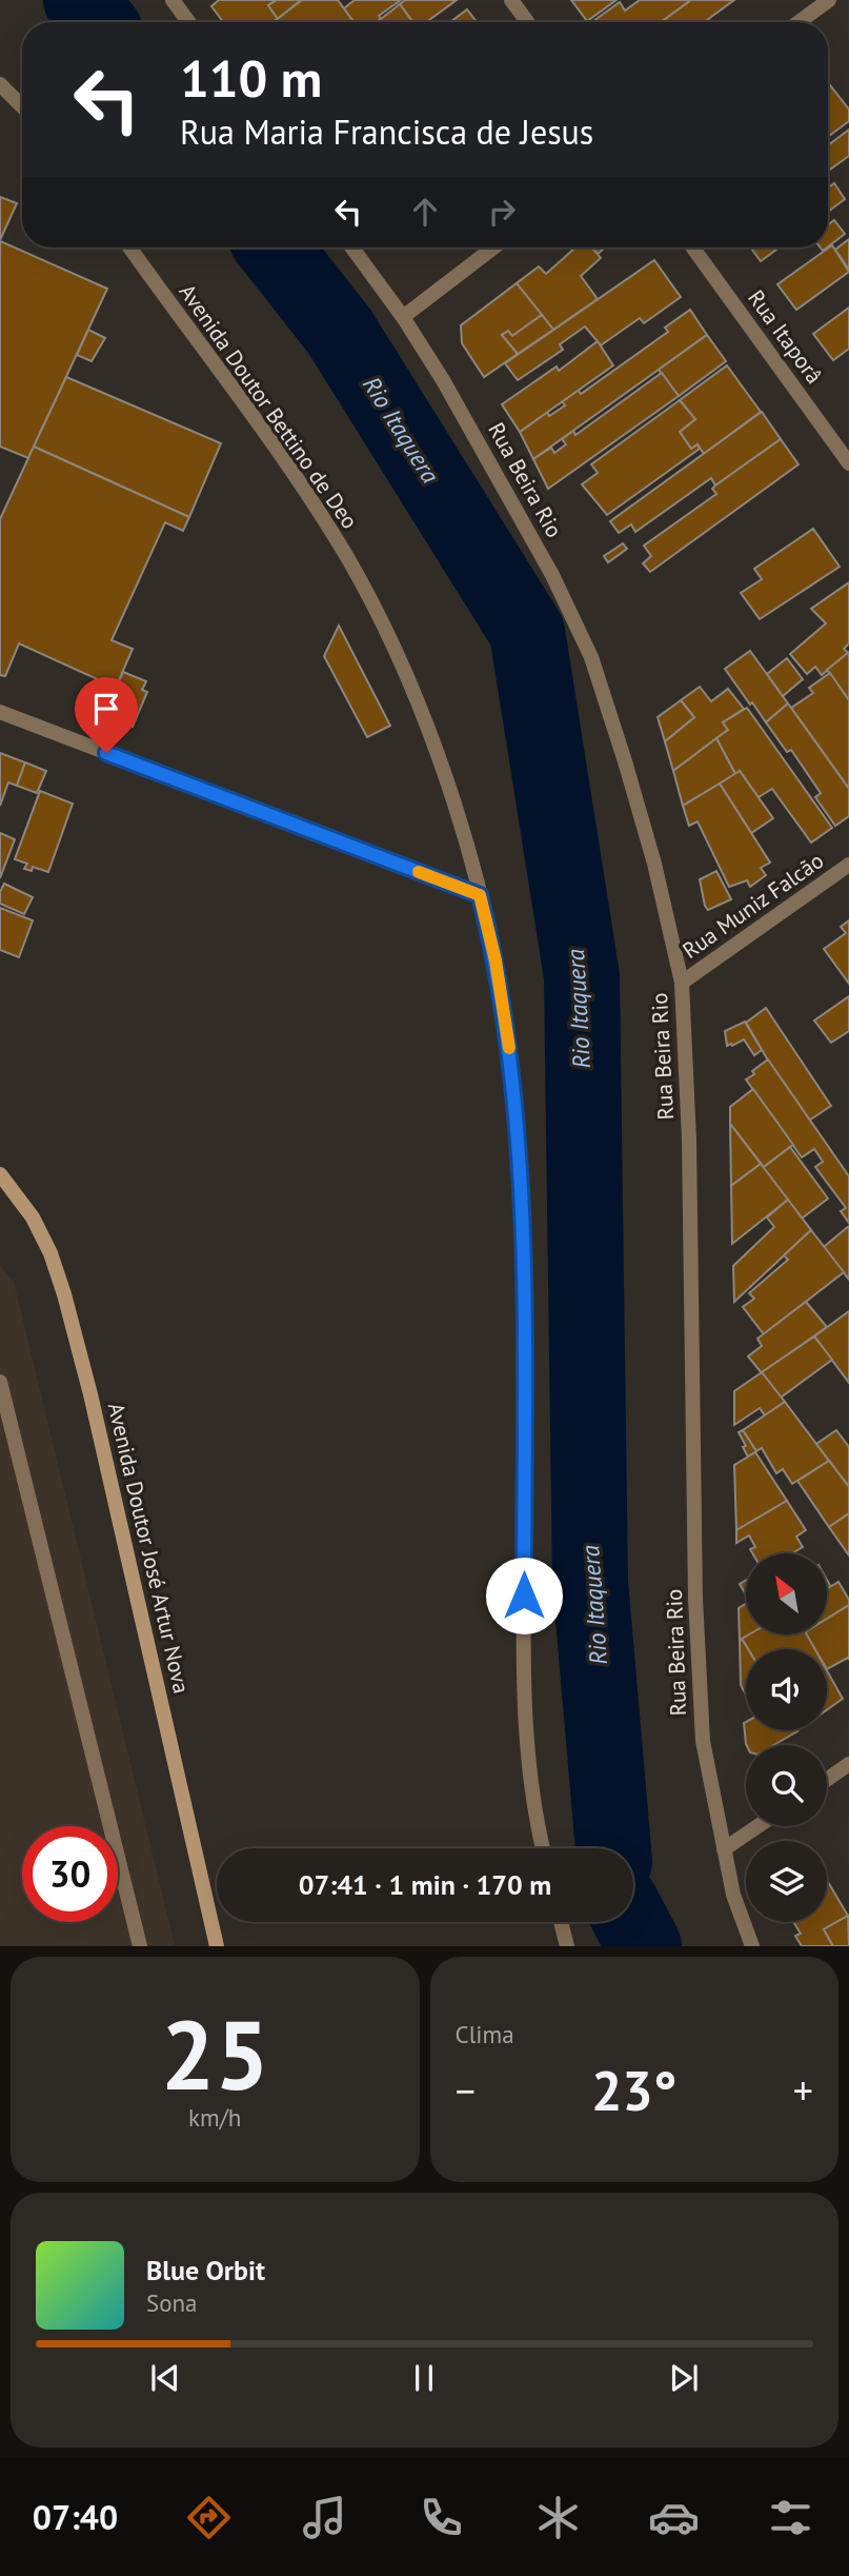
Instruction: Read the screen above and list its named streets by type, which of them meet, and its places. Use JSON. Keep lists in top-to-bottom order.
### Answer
{
  "streets": {
    "main road": ["Avenida Doutor José Artur Nova"],
    "street": [
      "Rua Itaporâ",
      "Avenida Doutor Bettino de Deo",
      "Rua Beira Rio",
      "Rua Muniz Falcão"
    ]
  },
  "crossings": [
    ["Rua Beira Rio", "Rua Muniz Falcão"]
  ],
  "water": ["Rio Itaquera"],
  "north": "top left",
  "page": {
    "turn": ["110 m", "Rua Maria Francisca de Jesus"],
    "limit": "30",
    "trip": "07:41 · 1 min · 170 m",
    "tile": [
      ["25", "km/h"],
      "Clima"
    ],
    "heat": ["−", "23°", "+"],
    "song": ["Blue Orbit", "Sona"],
    "tabs": "07:40"
  }
}
